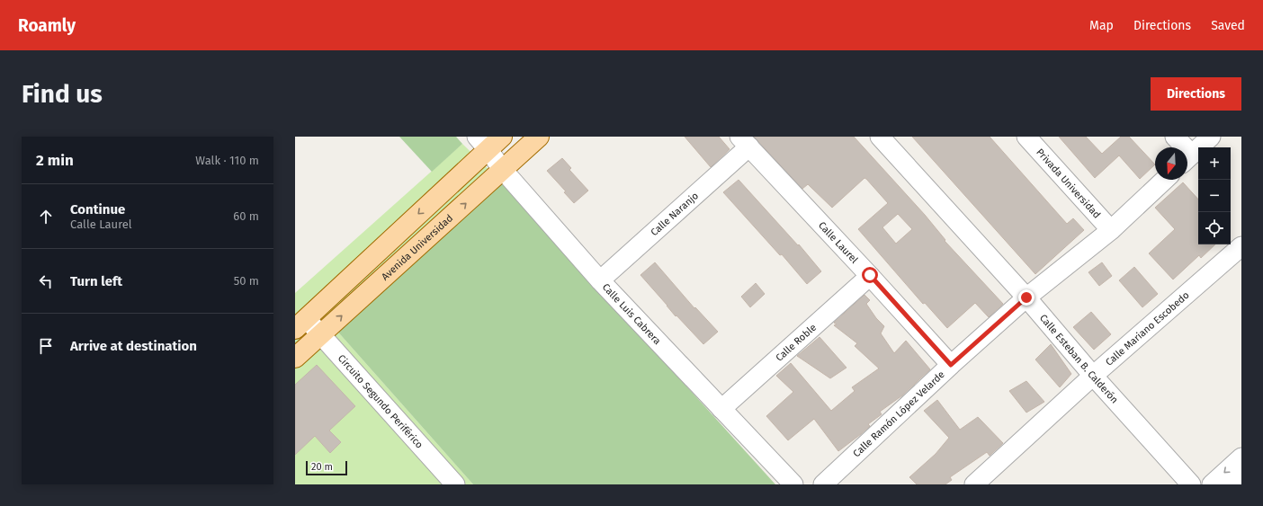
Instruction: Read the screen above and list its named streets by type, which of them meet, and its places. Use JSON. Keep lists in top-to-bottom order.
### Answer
{
  "streets": {
    "main road": ["Avenida Universidad"],
    "street": [
      "Privada Universidad",
      "Calle Naranjo",
      "Calle Laurel",
      "Calle Luis Cabrera",
      "Calle Mariano Escobedo",
      "Calle Roble",
      "Calle Esteban B. Calderón",
      "Circuito Segundo Periférico",
      "Calle Ramón López Velarde"
    ]
  },
  "crossings": [
    ["Privada Universidad", "Calle Ramón López Velarde"],
    ["Calle Naranjo", "Calle Laurel"],
    ["Calle Naranjo", "Calle Luis Cabrera"],
    ["Calle Laurel", "Calle Roble"],
    ["Calle Laurel", "Calle Ramón López Velarde"],
    ["Avenida Universidad", "Calle Luis Cabrera"],
    ["Avenida Universidad", "Circuito Segundo Periférico"],
    ["Calle Luis Cabrera", "Calle Roble"],
    ["Calle Mariano Escobedo", "Calle Esteban B. Calderón"],
    ["Calle Esteban B. Calderón", "Calle Ramón López Velarde"]
  ],
  "scale_bar": "20 m",
  "north": "bottom",
  "page": {
    "header": "Roamly",
    "nav": ["Map", "Directions", "Saved"],
    "buttons": "Directions",
    "title": "Find us",
    "heading": ["2 min", "Walk · 110 m"],
    "map_buttons": ["+", "−"],
    "list": [
      ["Continue", "Calle Laurel", "60 m"],
      ["Turn left", "50 m"],
      "Arrive at destination"
    ],
    "scale": "20 m"
  }
}
